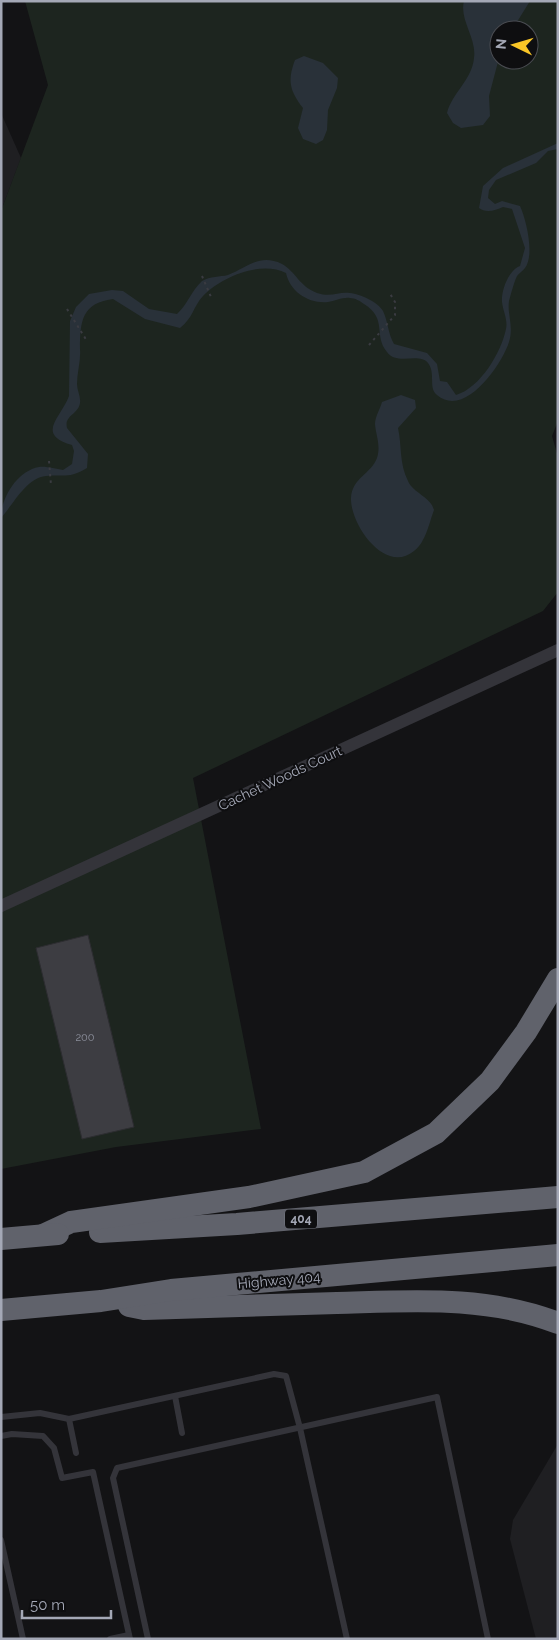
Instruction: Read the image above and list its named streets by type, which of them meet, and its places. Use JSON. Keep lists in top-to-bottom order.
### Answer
{
  "streets": {
    "highway": ["404", "Highway 404"],
    "street": ["Cachet Woods Court"]
  },
  "house_numbers": ["200"],
  "scale_bar": "50 m",
  "north": "left"
}
